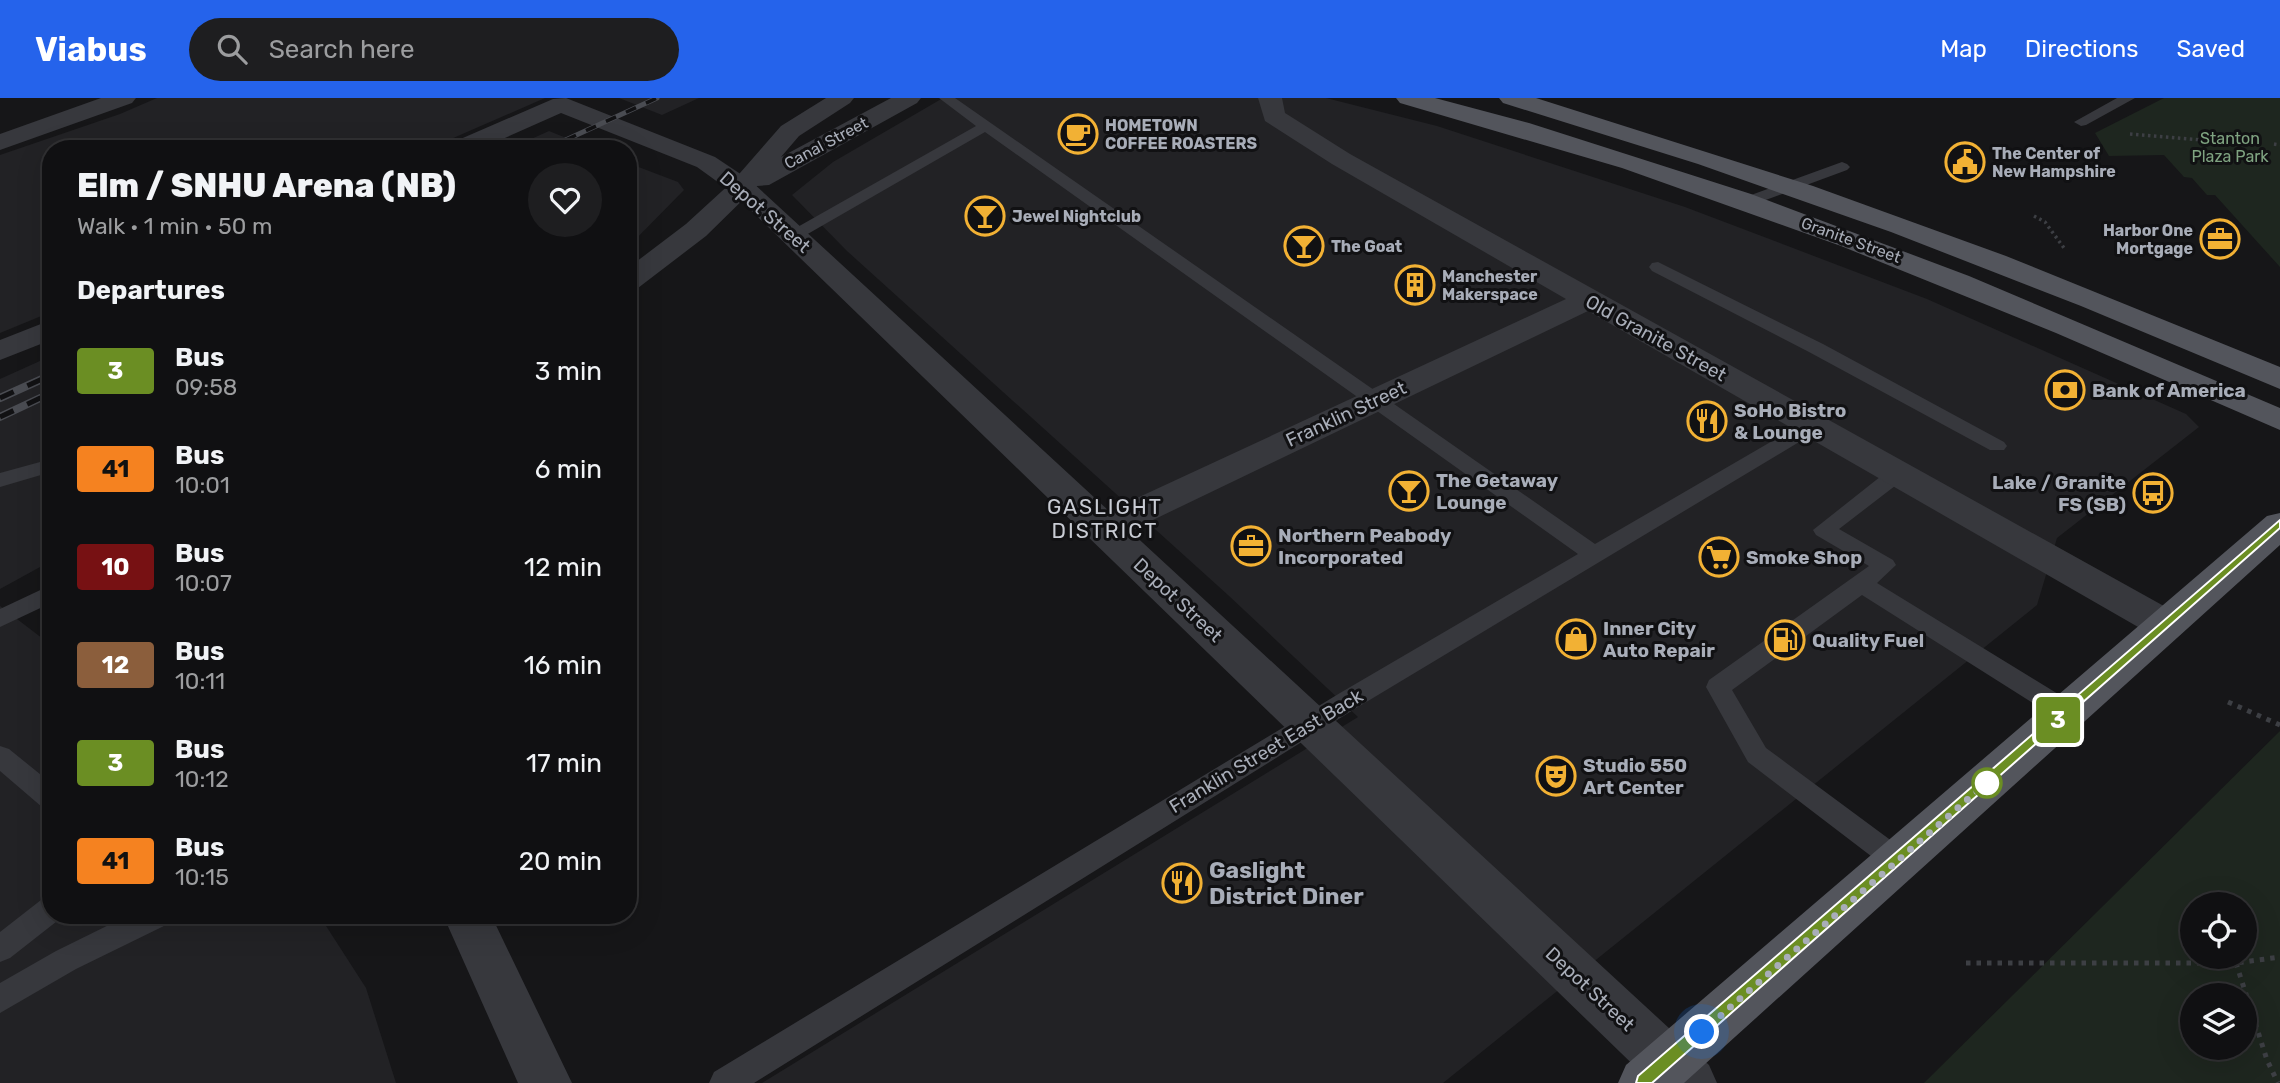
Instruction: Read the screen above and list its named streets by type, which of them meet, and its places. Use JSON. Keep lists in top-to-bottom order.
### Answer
{
  "streets": {
    "main road": ["Granite Street"],
    "street": [
      "Canal Street",
      "Depot Street",
      "Old Granite Street",
      "Franklin Street"
    ],
    "lane": ["Franklin Street East Back"]
  },
  "crossings": [
    ["Canal Street", "Depot Street"],
    ["Depot Street", "Franklin Street"],
    ["Depot Street", "Franklin Street East Back"],
    ["Old Granite Street", "Franklin Street"],
    ["Old Granite Street", "Franklin Street East Back"]
  ],
  "districts": ["GASLIGHT DISTRICT"],
  "parks": ["Stanton Plaza Park"],
  "places": {
    "cafe": ["HOMETOWN COFFEE ROASTERS"],
    "public building": ["The Center of New Hampshire"],
    "bar": ["Jewel Nightclub", "The Goat", "The Getaway Lounge"],
    "office": ["Harbor One Mortgage", "Northern Peabody Incorporated"],
    "building": ["Manchester Makerspace"],
    "bank": ["Bank of America"],
    "restaurant": ["SoHo Bistro & Lounge", "Gaslight District Diner"],
    "bus stop": ["Lake / Granite FS (SB)"],
    "supermarket": ["Smoke Shop"],
    "shop": ["Inner City Auto Repair"],
    "fuel station": ["Quality Fuel"],
    "theatre": ["Studio 550 Art Center"]
  },
  "lines": ["bus line 3"],
  "page": {
    "header": "Viabus",
    "search": "Search here",
    "nav": ["Map", "Directions", "Saved"],
    "on_map": "3",
    "heading": [
      ["Elm / SNHU Arena (NB)", "Walk · 1 min · 50 m"],
      "Departures"
    ],
    "list": [
      {
        "mark": "3",
        "name": "Bus",
        "note": "09:58",
        "value": "3 min"
      },
      {
        "mark": "41",
        "name": "Bus",
        "note": "10:01",
        "value": "6 min"
      },
      {
        "mark": "10",
        "name": "Bus",
        "note": "10:07",
        "value": "12 min"
      },
      {
        "mark": "12",
        "name": "Bus",
        "note": "10:11",
        "value": "16 min"
      },
      {
        "mark": "3",
        "name": "Bus",
        "note": "10:12",
        "value": "17 min"
      },
      {
        "mark": "41",
        "name": "Bus",
        "note": "10:15",
        "value": "20 min"
      }
    ]
  }
}
